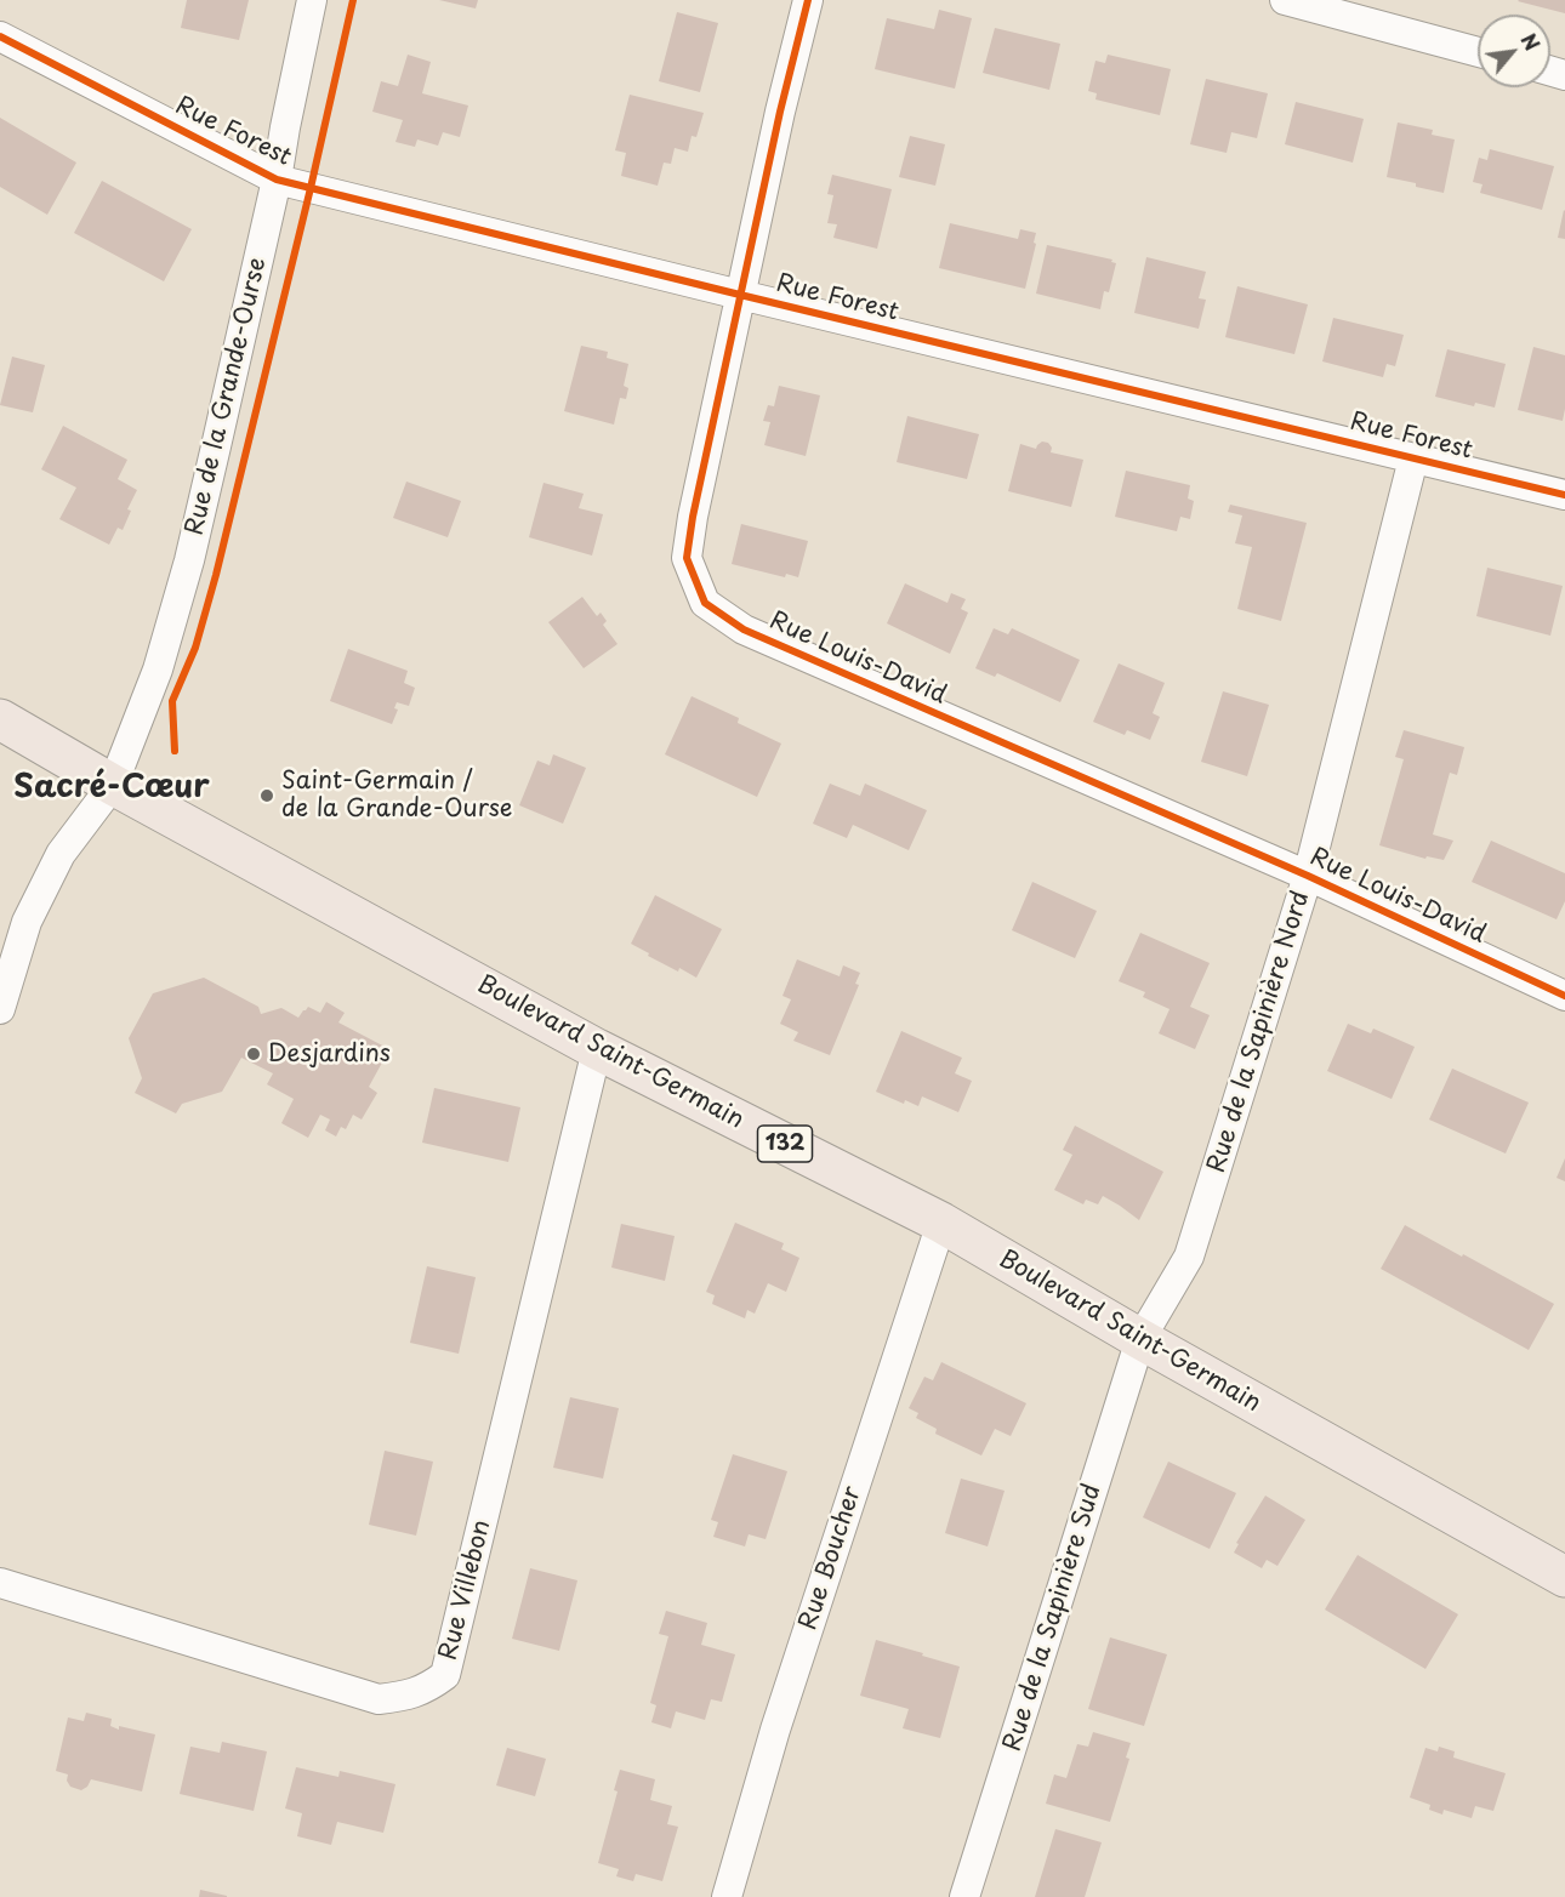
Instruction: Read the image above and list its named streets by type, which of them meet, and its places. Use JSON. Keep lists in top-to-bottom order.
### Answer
{
  "streets": {
    "main road": ["Boulevard Saint-Germain", "132"],
    "street": [
      "Rue Forest",
      "Rue de la Grande-Ourse",
      "Rue Louis-David",
      "Rue de la Sapinière Nord",
      "Rue Boucher",
      "Rue Villebon",
      "Rue de la Sapinière Sud"
    ]
  },
  "crossings": [
    ["Rue Forest", "Rue de la Grande-Ourse"],
    ["Rue Forest", "Rue Louis-David"],
    ["Rue Forest", "Rue de la Sapinière Nord"],
    ["Rue de la Grande-Ourse", "Boulevard Saint-Germain"],
    ["Rue Louis-David", "Rue de la Sapinière Nord"],
    ["Rue de la Sapinière Nord", "Boulevard Saint-Germain"],
    ["Rue de la Sapinière Nord", "Rue de la Sapinière Sud"],
    ["Boulevard Saint-Germain", "Rue Boucher"],
    ["Boulevard Saint-Germain", "Rue Villebon"],
    ["Boulevard Saint-Germain", "Rue de la Sapinière Sud"]
  ],
  "districts": ["Sacré-Cœur"],
  "places": ["Saint-Germain / de la Grande-Ourse", "Desjardins"],
  "north": "top right"
}
